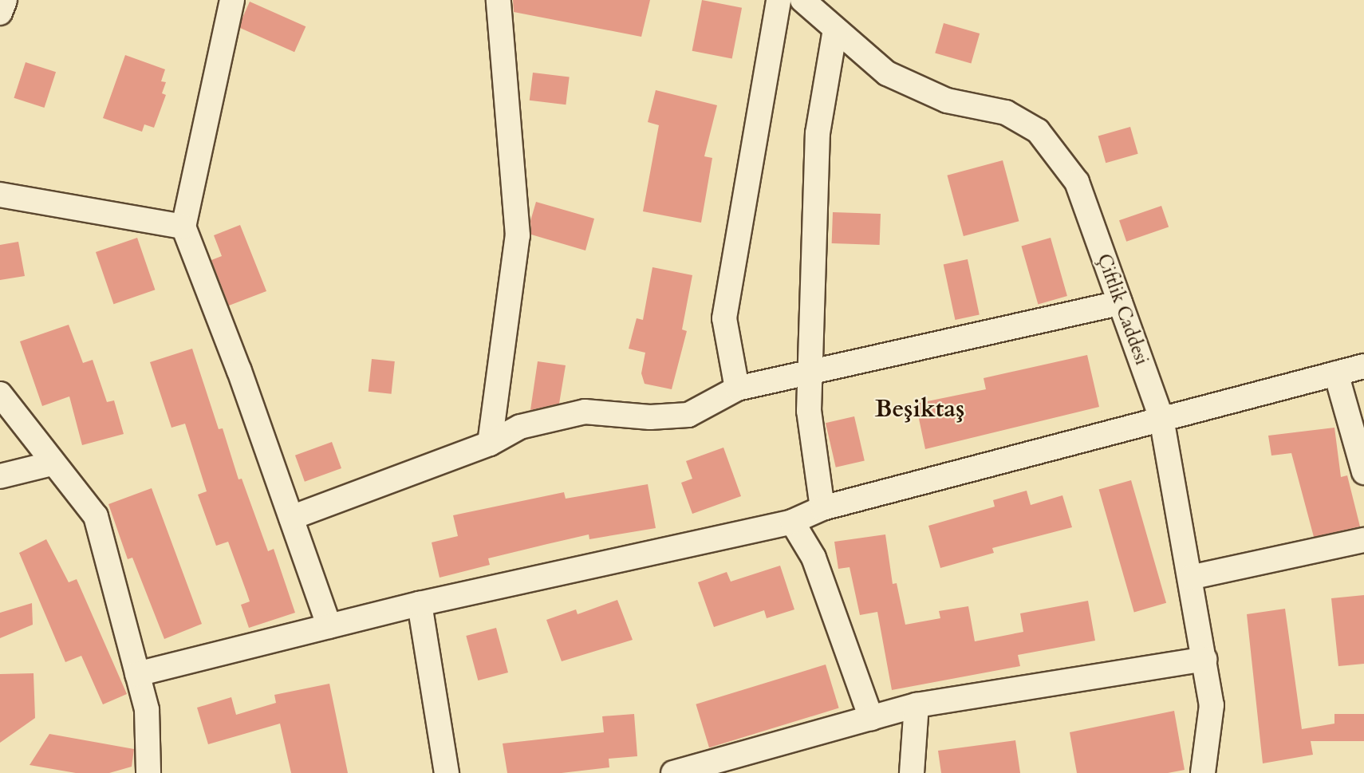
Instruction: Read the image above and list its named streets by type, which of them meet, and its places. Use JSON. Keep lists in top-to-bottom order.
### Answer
{
  "streets": {
    "street": ["Çiftlik Caddesi"]
  },
  "districts": ["Beşiktaş"]
}
